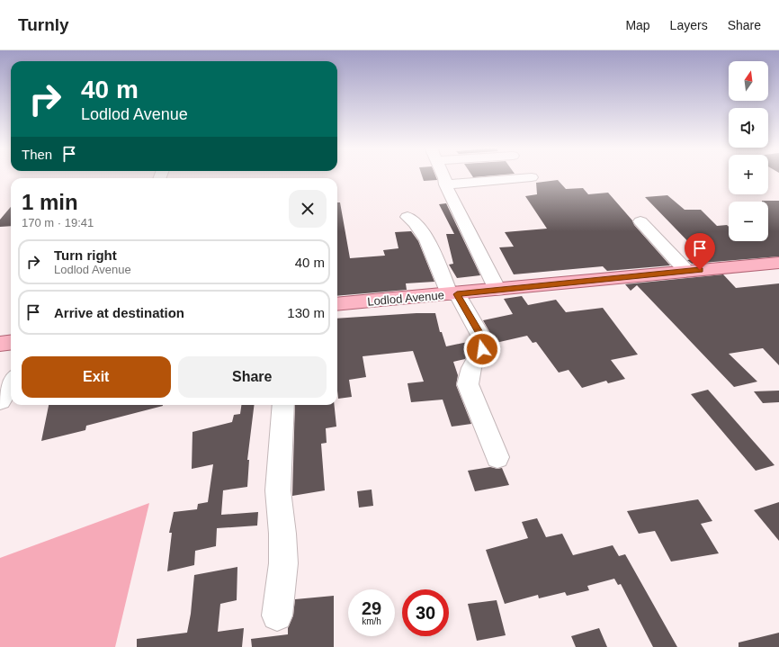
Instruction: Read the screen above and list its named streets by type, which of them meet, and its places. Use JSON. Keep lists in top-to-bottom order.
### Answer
{
  "streets": {
    "main road": ["Lodlod Avenue"]
  },
  "north": "top",
  "page": {
    "header": "Turnly",
    "nav": ["Map", "Layers", "Share"],
    "map_buttons": ["+", "−"],
    "turn": ["40 m", "Lodlod Avenue"],
    "then": "Then",
    "heading": ["1 min", "170 m · 19:41"],
    "list": [
      {
        "name": "Turn right",
        "note": "Lodlod Avenue",
        "value": "40 m"
      },
      {
        "name": "Arrive at destination",
        "value": "130 m"
      }
    ],
    "buttons": ["Exit", "Share"],
    "speed": "29 km/h",
    "limit": "30"
  }
}
